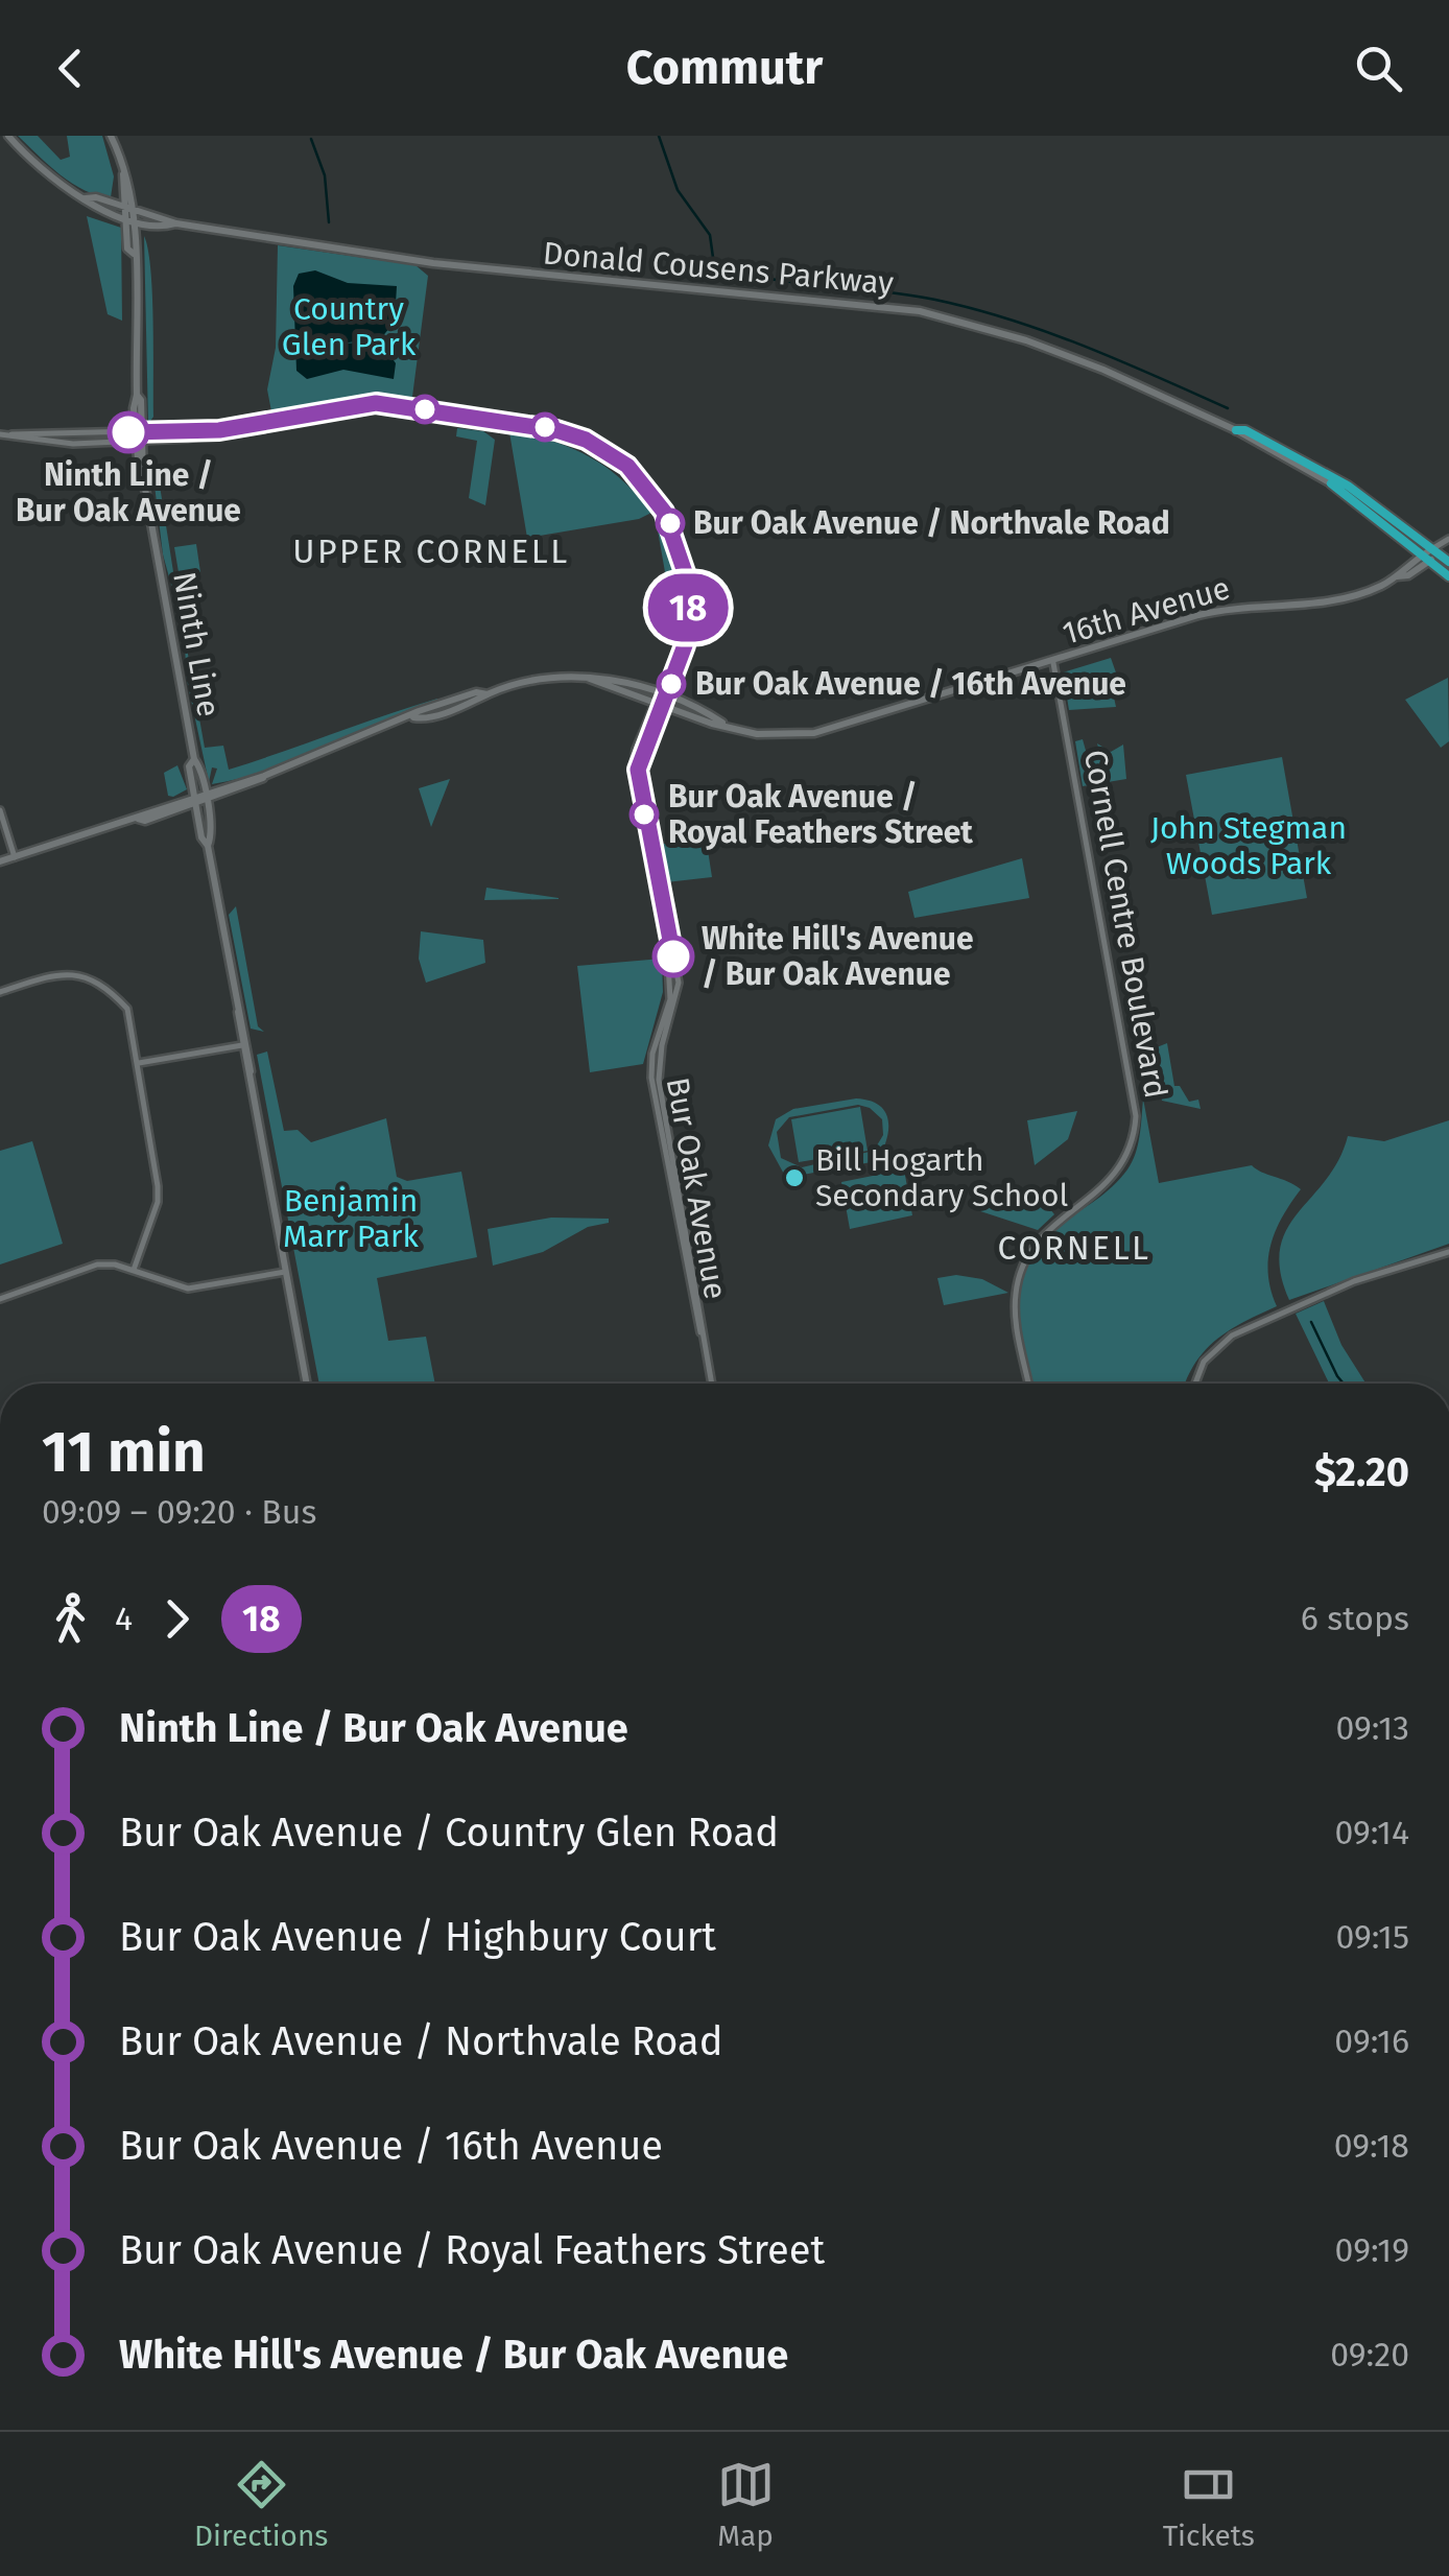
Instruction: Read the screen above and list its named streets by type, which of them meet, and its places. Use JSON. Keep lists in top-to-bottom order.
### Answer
{
  "streets": {
    "main road": ["Donald Cousens Parkway", "16th Avenue", "Ninth Line"],
    "street": ["Cornell Centre Boulevard", "Bur Oak Avenue"]
  },
  "crossings": [
    ["Donald Cousens Parkway", "16th Avenue"],
    ["Donald Cousens Parkway", "Ninth Line"],
    ["16th Avenue", "Ninth Line"],
    ["16th Avenue", "Cornell Centre Boulevard"],
    ["16th Avenue", "Bur Oak Avenue"],
    ["Ninth Line", "Bur Oak Avenue"]
  ],
  "districts": ["UPPER CORNELL", "CORNELL"],
  "parks": ["Country Glen Park", "John Stegman Woods Park", "Benjamin Marr Park"],
  "places": [
    "Ninth Line / Bur Oak Avenue",
    "Bur Oak Avenue / Northvale Road",
    "Bur Oak Avenue / 16th Avenue",
    "Bur Oak Avenue / Royal Feathers Street",
    "White Hill's Avenue / Bur Oak Avenue",
    "Bill Hogarth Secondary School"
  ],
  "lines": ["bus line 18"],
  "page": {
    "header": "Commutr",
    "on_map": "18",
    "heading": ["11 min", "09:09 – 09:20 · Bus", "$2.20"],
    "legs": ["4", "18", "6 stops"],
    "list": [
      {
        "name": "Ninth Line / Bur Oak Avenue",
        "value": "09:13"
      },
      {
        "name": "Bur Oak Avenue / Country Glen Road",
        "value": "09:14"
      },
      {
        "name": "Bur Oak Avenue / Highbury Court",
        "value": "09:15"
      },
      {
        "name": "Bur Oak Avenue / Northvale Road",
        "value": "09:16"
      },
      {
        "name": "Bur Oak Avenue / 16th Avenue",
        "value": "09:18"
      },
      {
        "name": "Bur Oak Avenue / Royal Feathers Street",
        "value": "09:19"
      },
      {
        "name": "White Hill's Avenue / Bur Oak Avenue",
        "value": "09:20"
      }
    ],
    "tabs": ["Directions", "Map", "Tickets"]
  }
}
